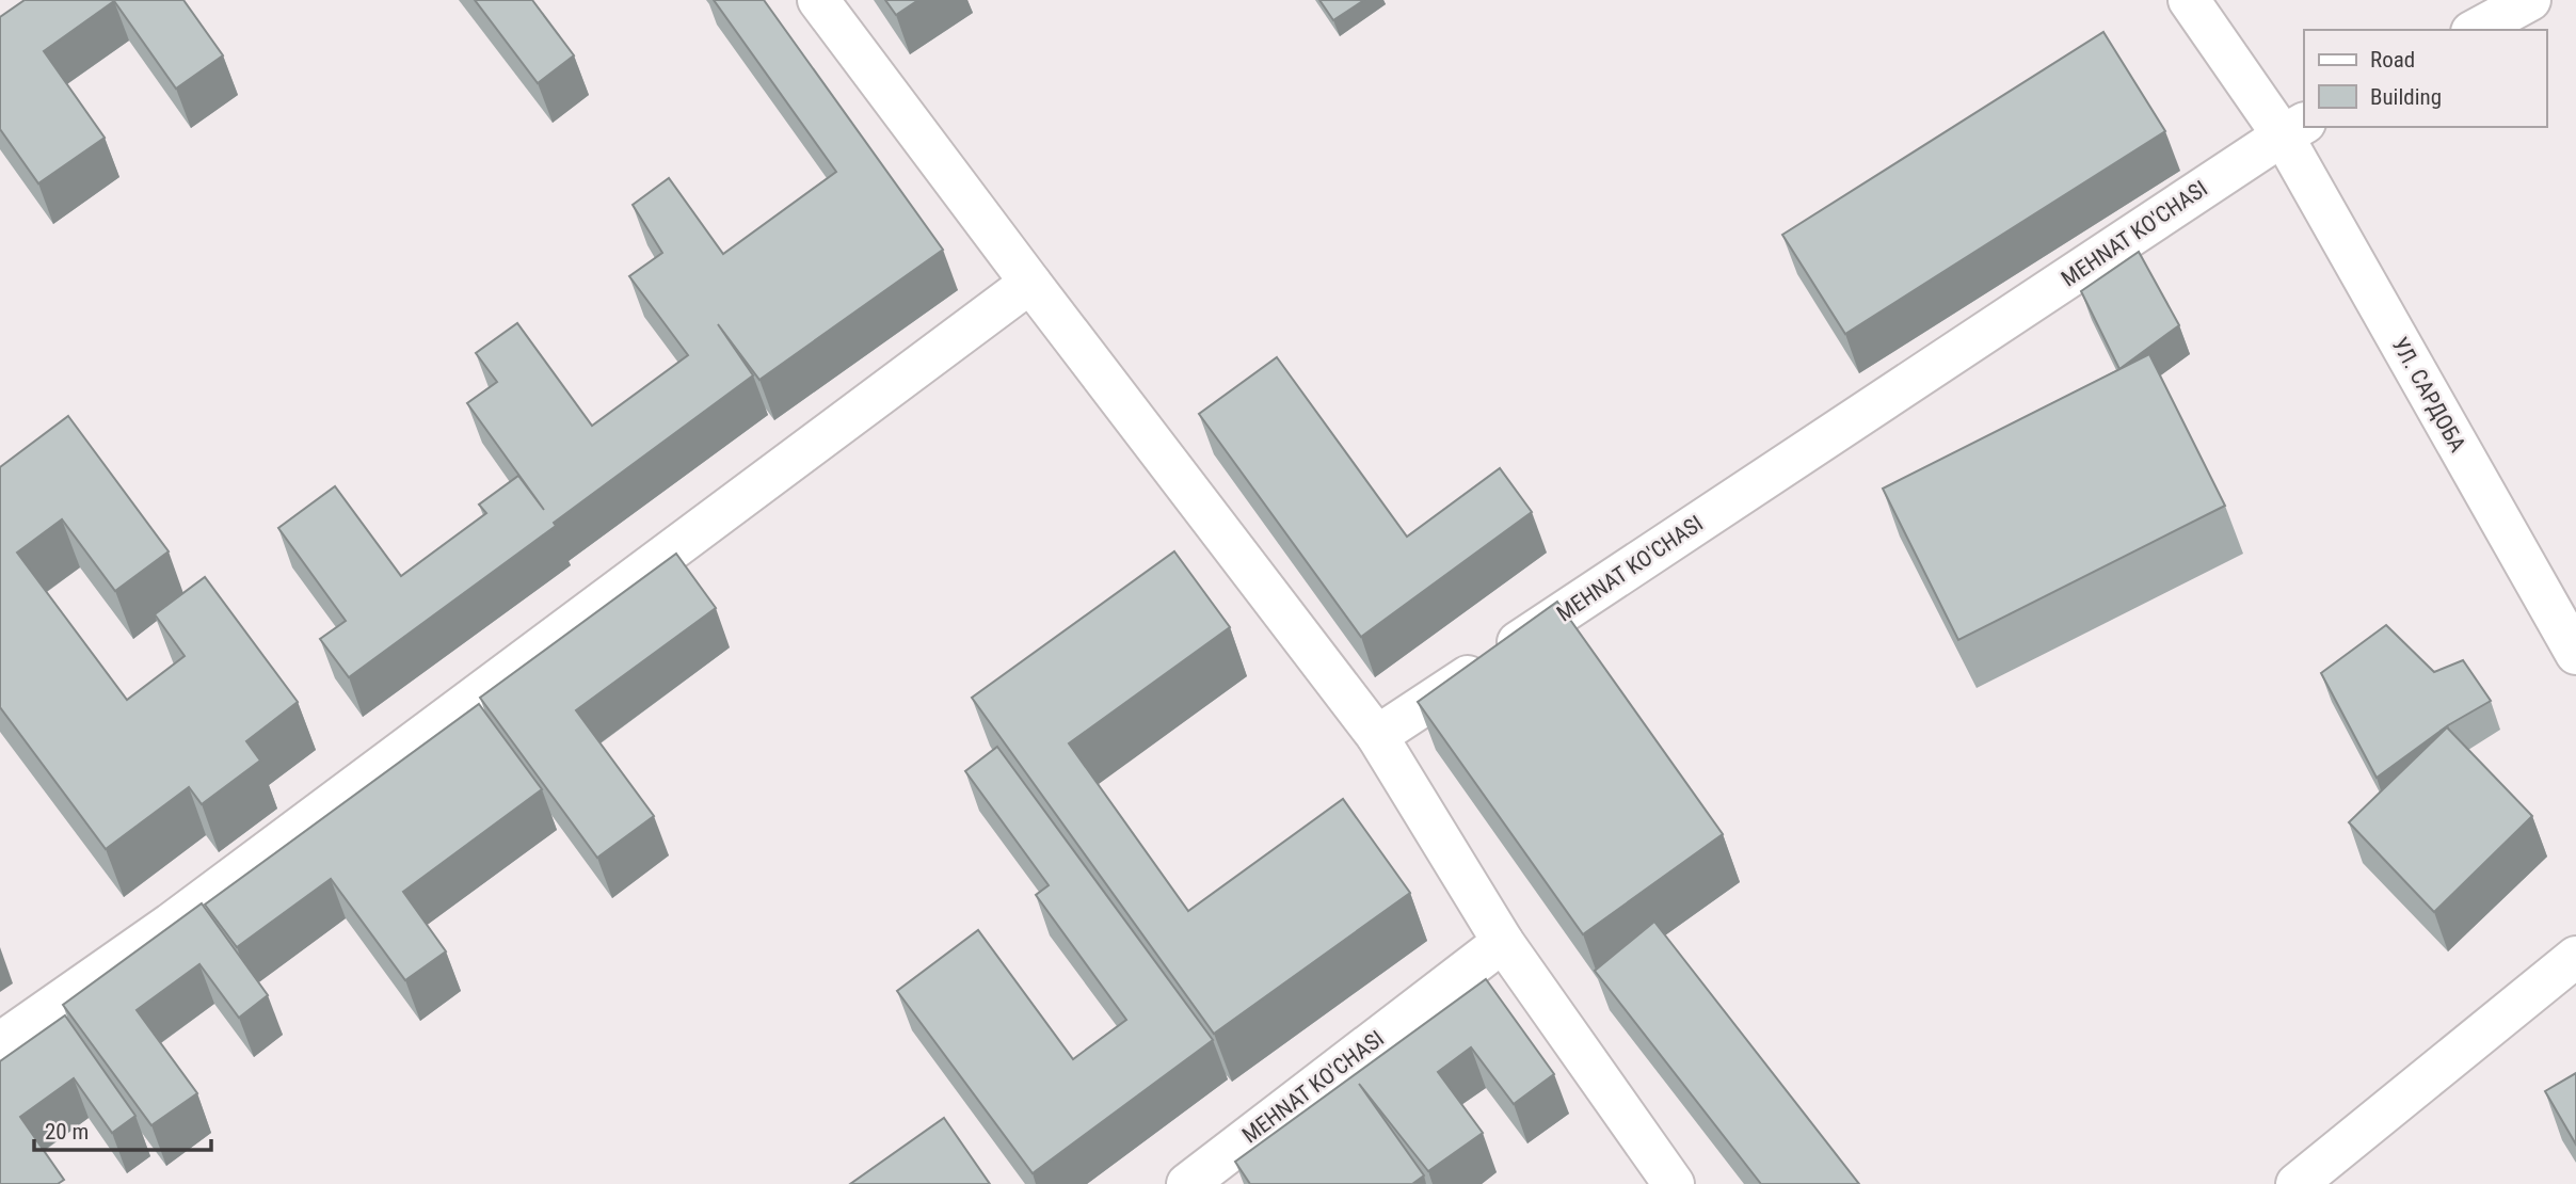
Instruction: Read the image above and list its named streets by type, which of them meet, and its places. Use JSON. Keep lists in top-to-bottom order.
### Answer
{
  "streets": {
    "street": ["MEHNAT KO'CHASI", "УЛ. САРДОБА"]
  },
  "crossings": [
    ["MEHNAT KO'CHASI", "УЛ. САРДОБА"]
  ],
  "legend": ["Road", "Building"],
  "scale_bar": "20 m"
}
